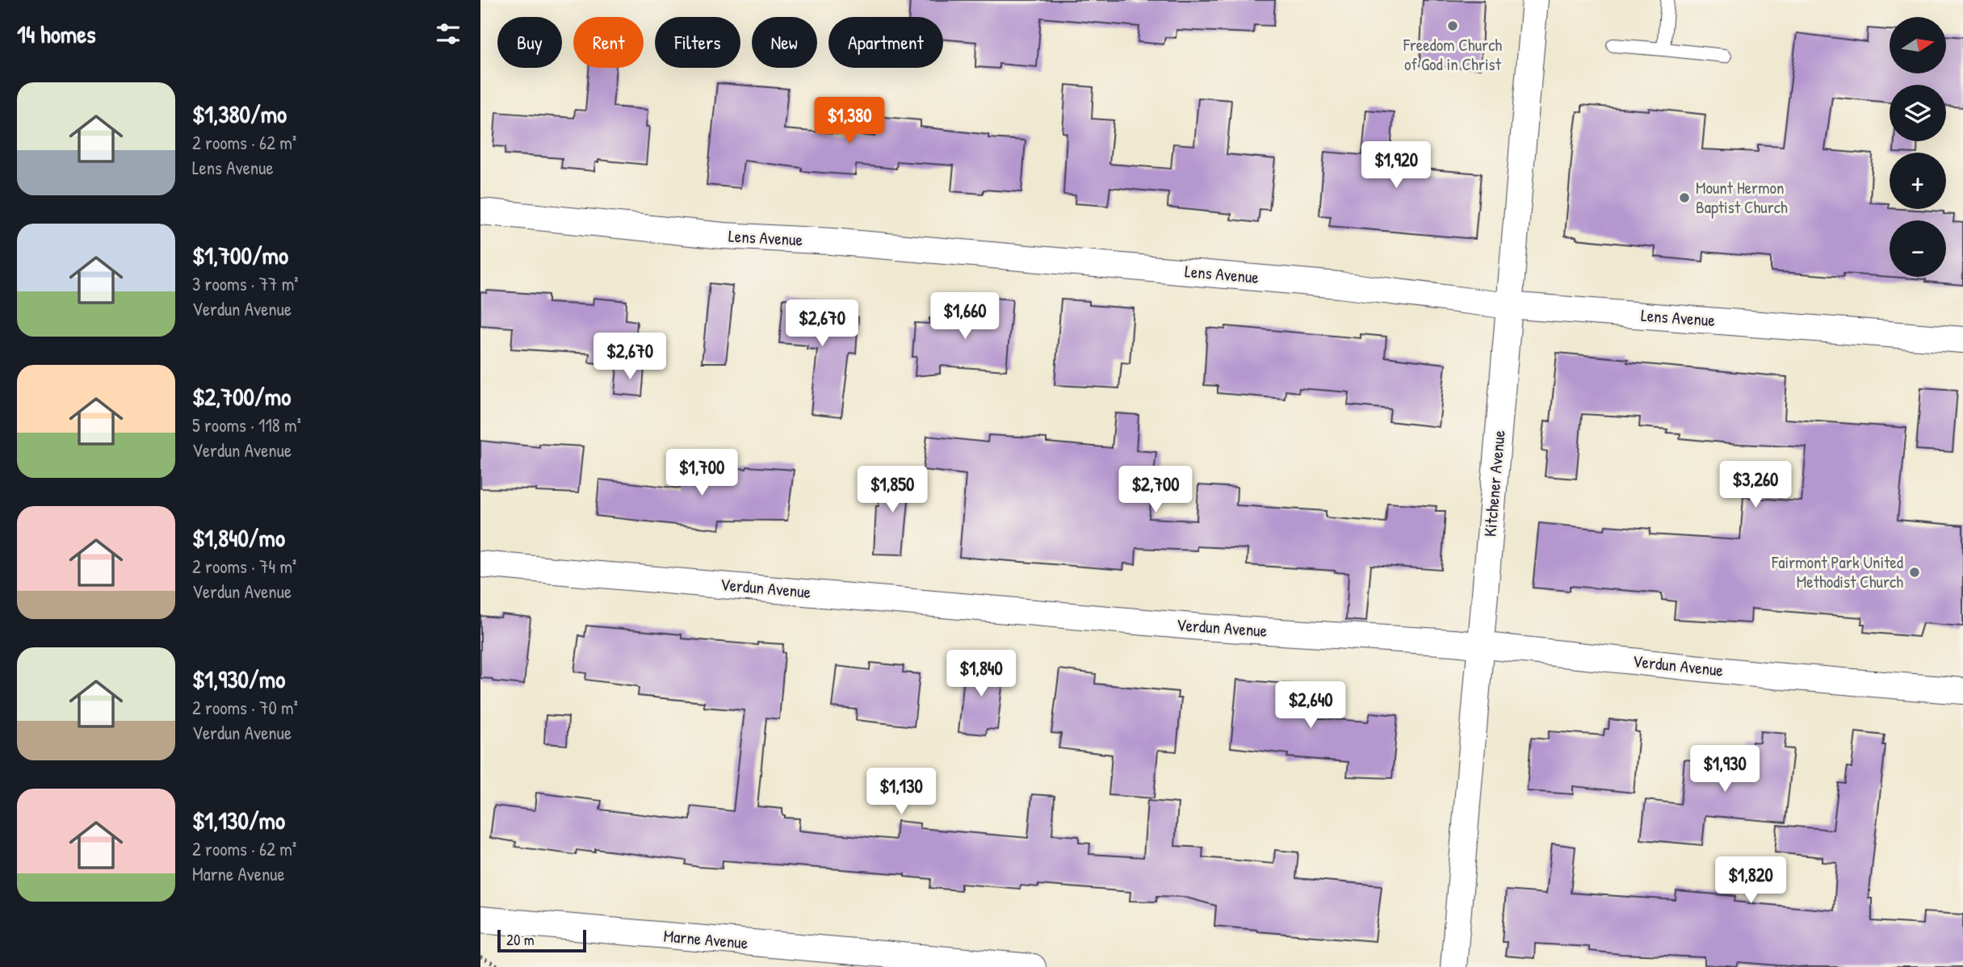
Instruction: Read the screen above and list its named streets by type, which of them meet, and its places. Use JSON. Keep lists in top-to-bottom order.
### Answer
{
  "streets": {
    "street": [
      "Lens Avenue",
      "Kitchener Avenue",
      "Verdun Avenue",
      "Marne Avenue"
    ]
  },
  "crossings": [
    ["Lens Avenue", "Kitchener Avenue"],
    ["Kitchener Avenue", "Verdun Avenue"]
  ],
  "places": ["Freedom Church of God in Christ", "Mount Hermon Baptist Church", "Fairmont Park United Methodist Church"],
  "scale_bar": "20 m",
  "north": "right",
  "page": {
    "heading": "14 homes",
    "map_buttons": ["+", "−"],
    "chip": [
      "Buy",
      "Rent",
      "Filters",
      "New",
      "Apartment"
    ],
    "list": [
      {
        "name": "$1,380/mo",
        "note": "2 rooms · 62 m² · Lens Avenue"
      },
      {
        "name": "$1,700/mo",
        "note": "3 rooms · 77 m² · Verdun Avenue"
      },
      {
        "name": "$2,700/mo",
        "note": "5 rooms · 118 m² · Verdun Avenue"
      },
      {
        "name": "$1,840/mo",
        "note": "2 rooms · 74 m² · Verdun Avenue"
      },
      {
        "name": "$1,930/mo",
        "note": "2 rooms · 70 m² · Verdun Avenue"
      },
      {
        "name": "$1,130/mo",
        "note": "2 rooms · 62 m² · Marne Avenue"
      }
    ],
    "price": [
      "$1,380",
      "$1,920",
      "$1,660",
      "$2,670",
      "$2,670",
      "$1,700",
      "$3,260",
      "$1,850",
      "$2,700",
      "$1,840",
      "$2,640",
      "$1,930",
      "$1,130",
      "$1,820"
    ],
    "scale": "20 m"
  }
}
